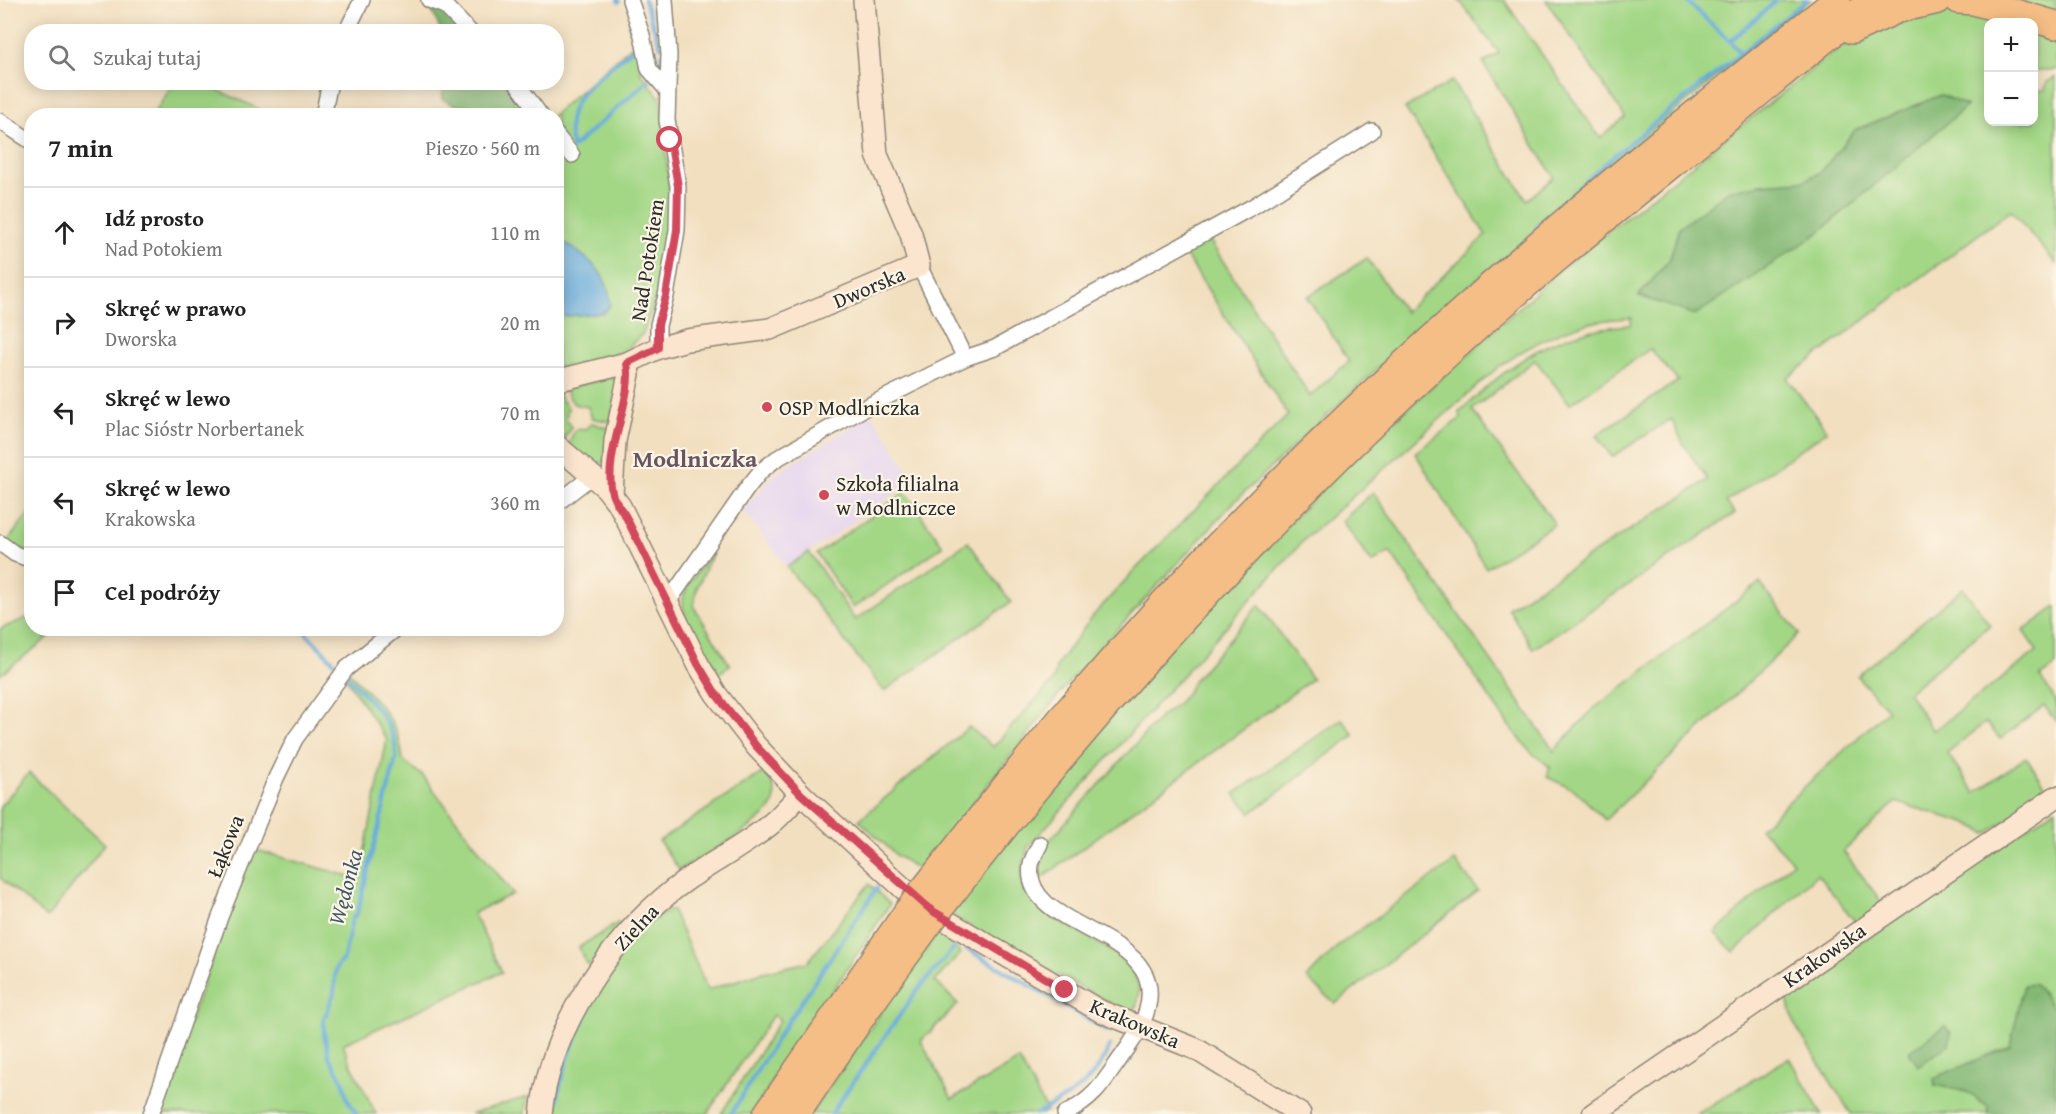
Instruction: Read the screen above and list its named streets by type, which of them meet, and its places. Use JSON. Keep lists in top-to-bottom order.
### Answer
{
  "streets": {
    "street": [
      "Nad Potokiem",
      "Dworska",
      "Łąkowa",
      "Zielna",
      "Krakowska"
    ]
  },
  "crossings": [
    ["Nad Potokiem", "Dworska"],
    ["Zielna", "Krakowska"]
  ],
  "districts": ["Modlniczka"],
  "water": ["Wędonka"],
  "places": ["OSP Modlniczka", "Szkoła filialna w Modlniczce"],
  "page": {
    "map_buttons": ["+", "−"],
    "search": "Szukaj tutaj",
    "heading": ["7 min", "Pieszo · 560 m"],
    "list": [
      ["Idź prosto", "Nad Potokiem", "110 m"],
      ["Skręć w prawo", "Dworska", "20 m"],
      ["Skręć w lewo", "Plac Sióstr Norbertanek", "70 m"],
      ["Skręć w lewo", "Krakowska", "360 m"],
      "Cel podróży"
    ]
  }
}
